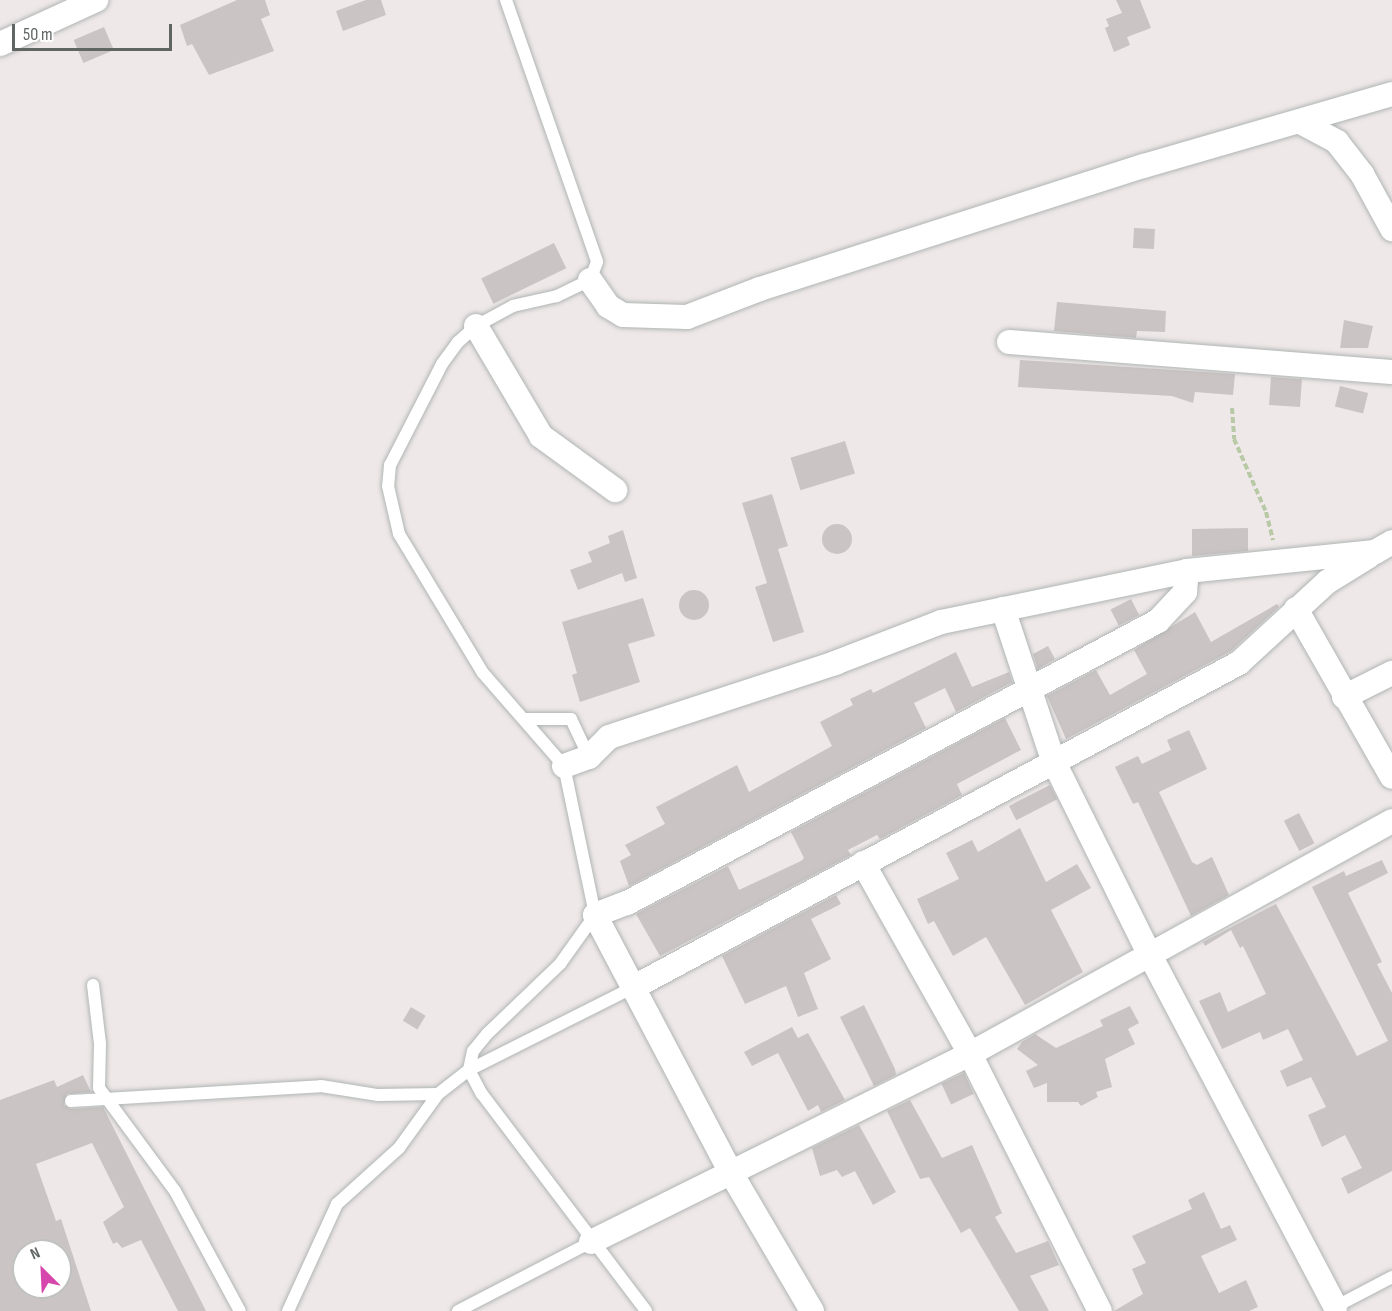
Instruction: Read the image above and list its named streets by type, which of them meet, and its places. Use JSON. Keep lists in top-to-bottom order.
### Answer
{
  "scale_bar": "50 m",
  "north": "top left"
}
